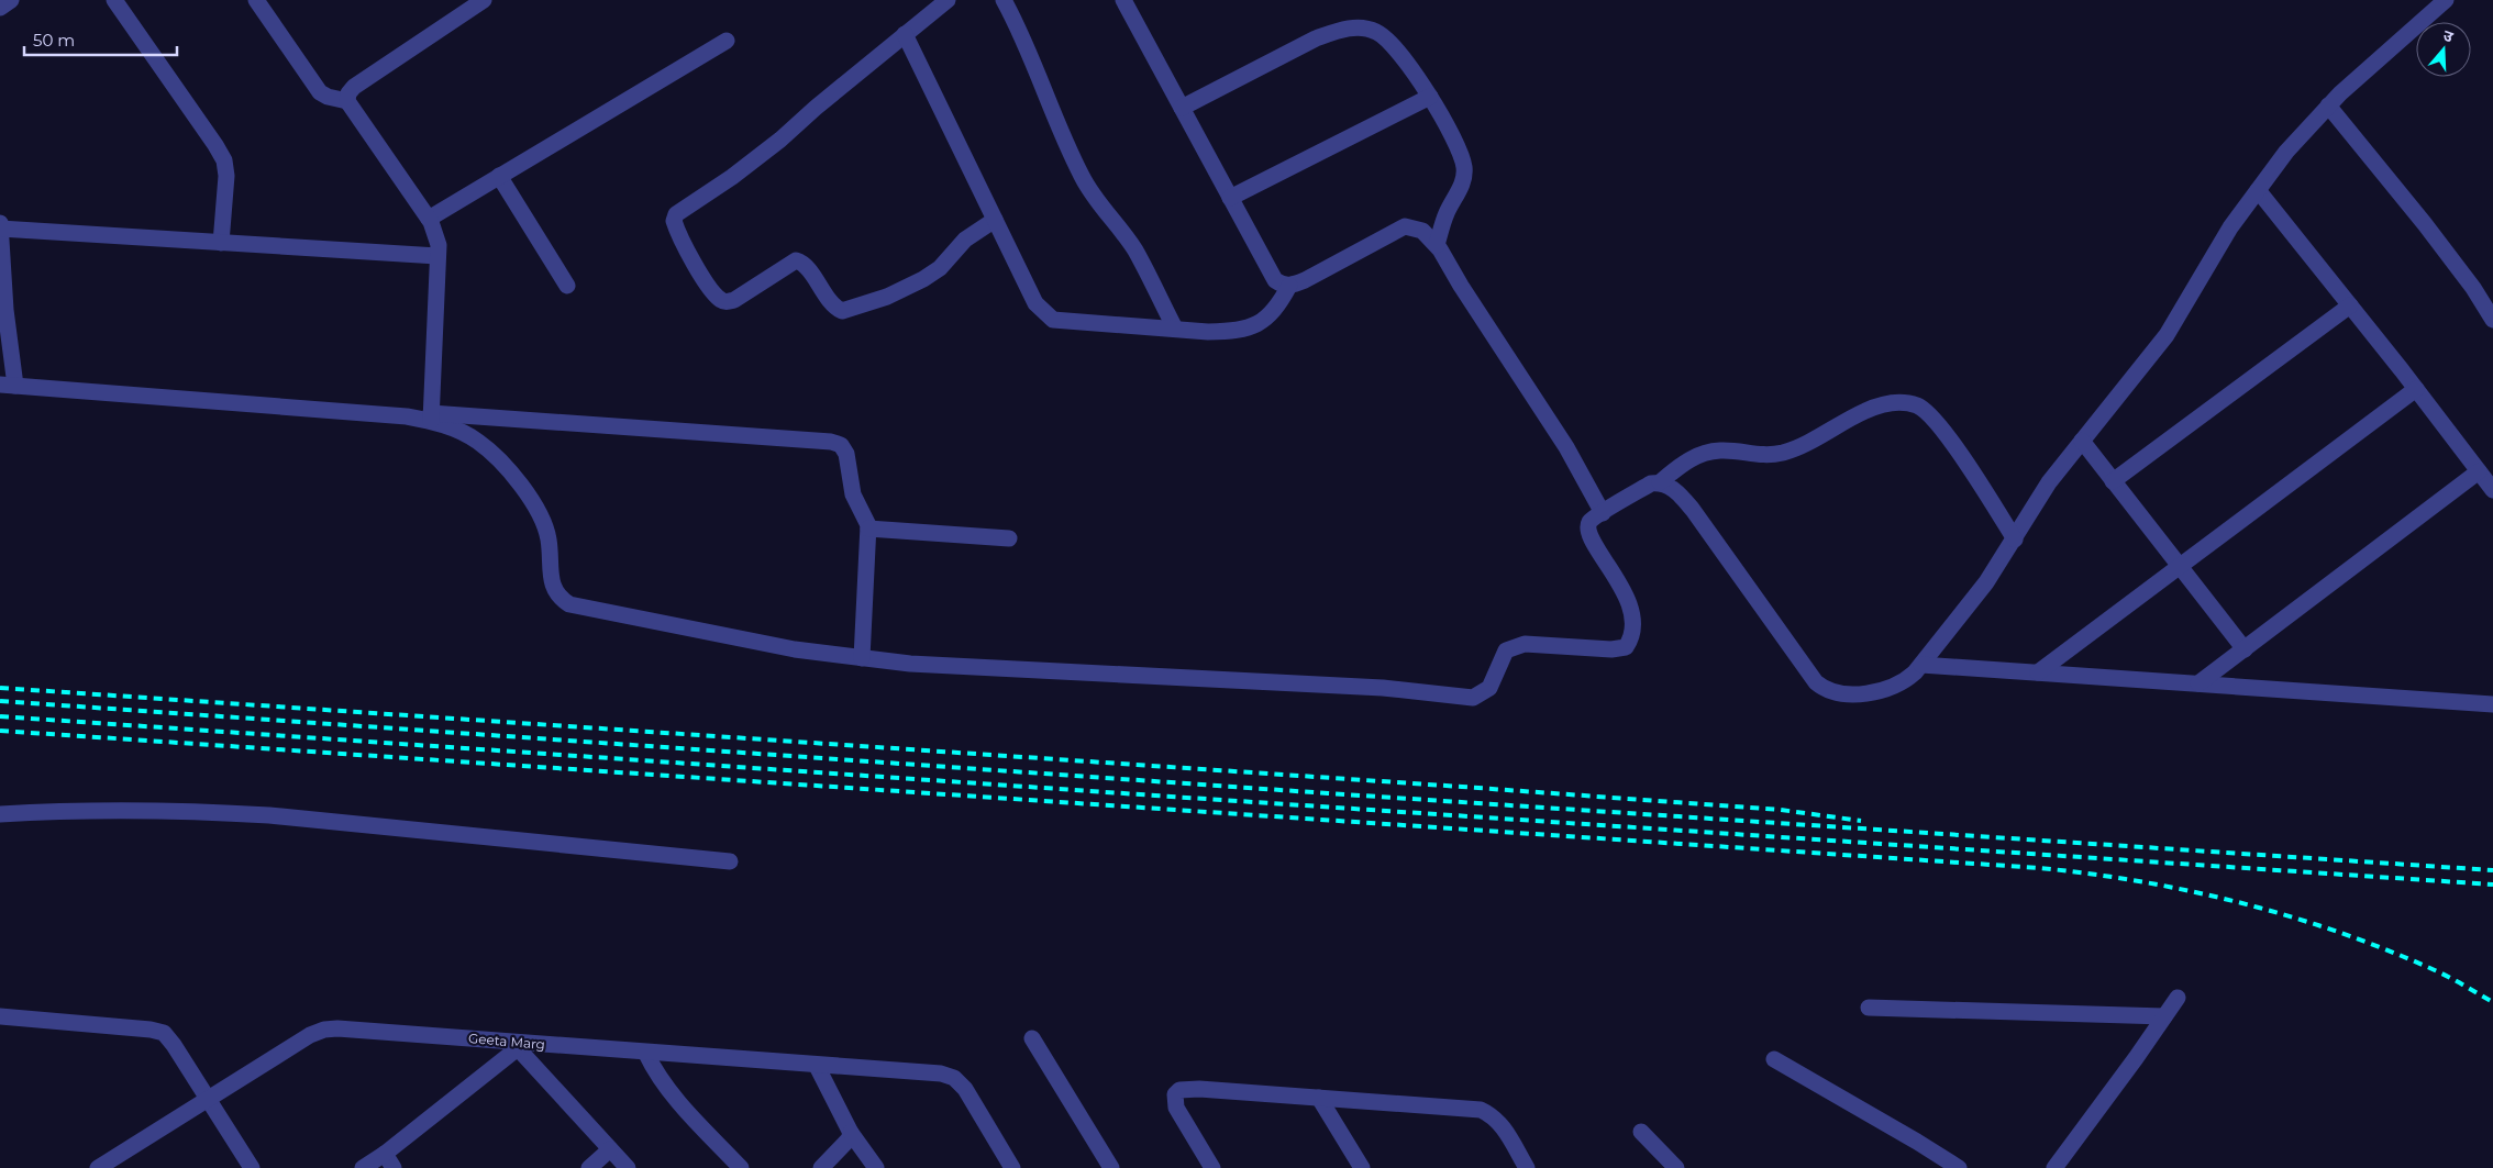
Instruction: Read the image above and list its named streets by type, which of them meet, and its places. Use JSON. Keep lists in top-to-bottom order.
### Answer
{
  "streets": {
    "street": ["Geeta Marg"]
  },
  "scale_bar": "50 m",
  "north": "top"
}
